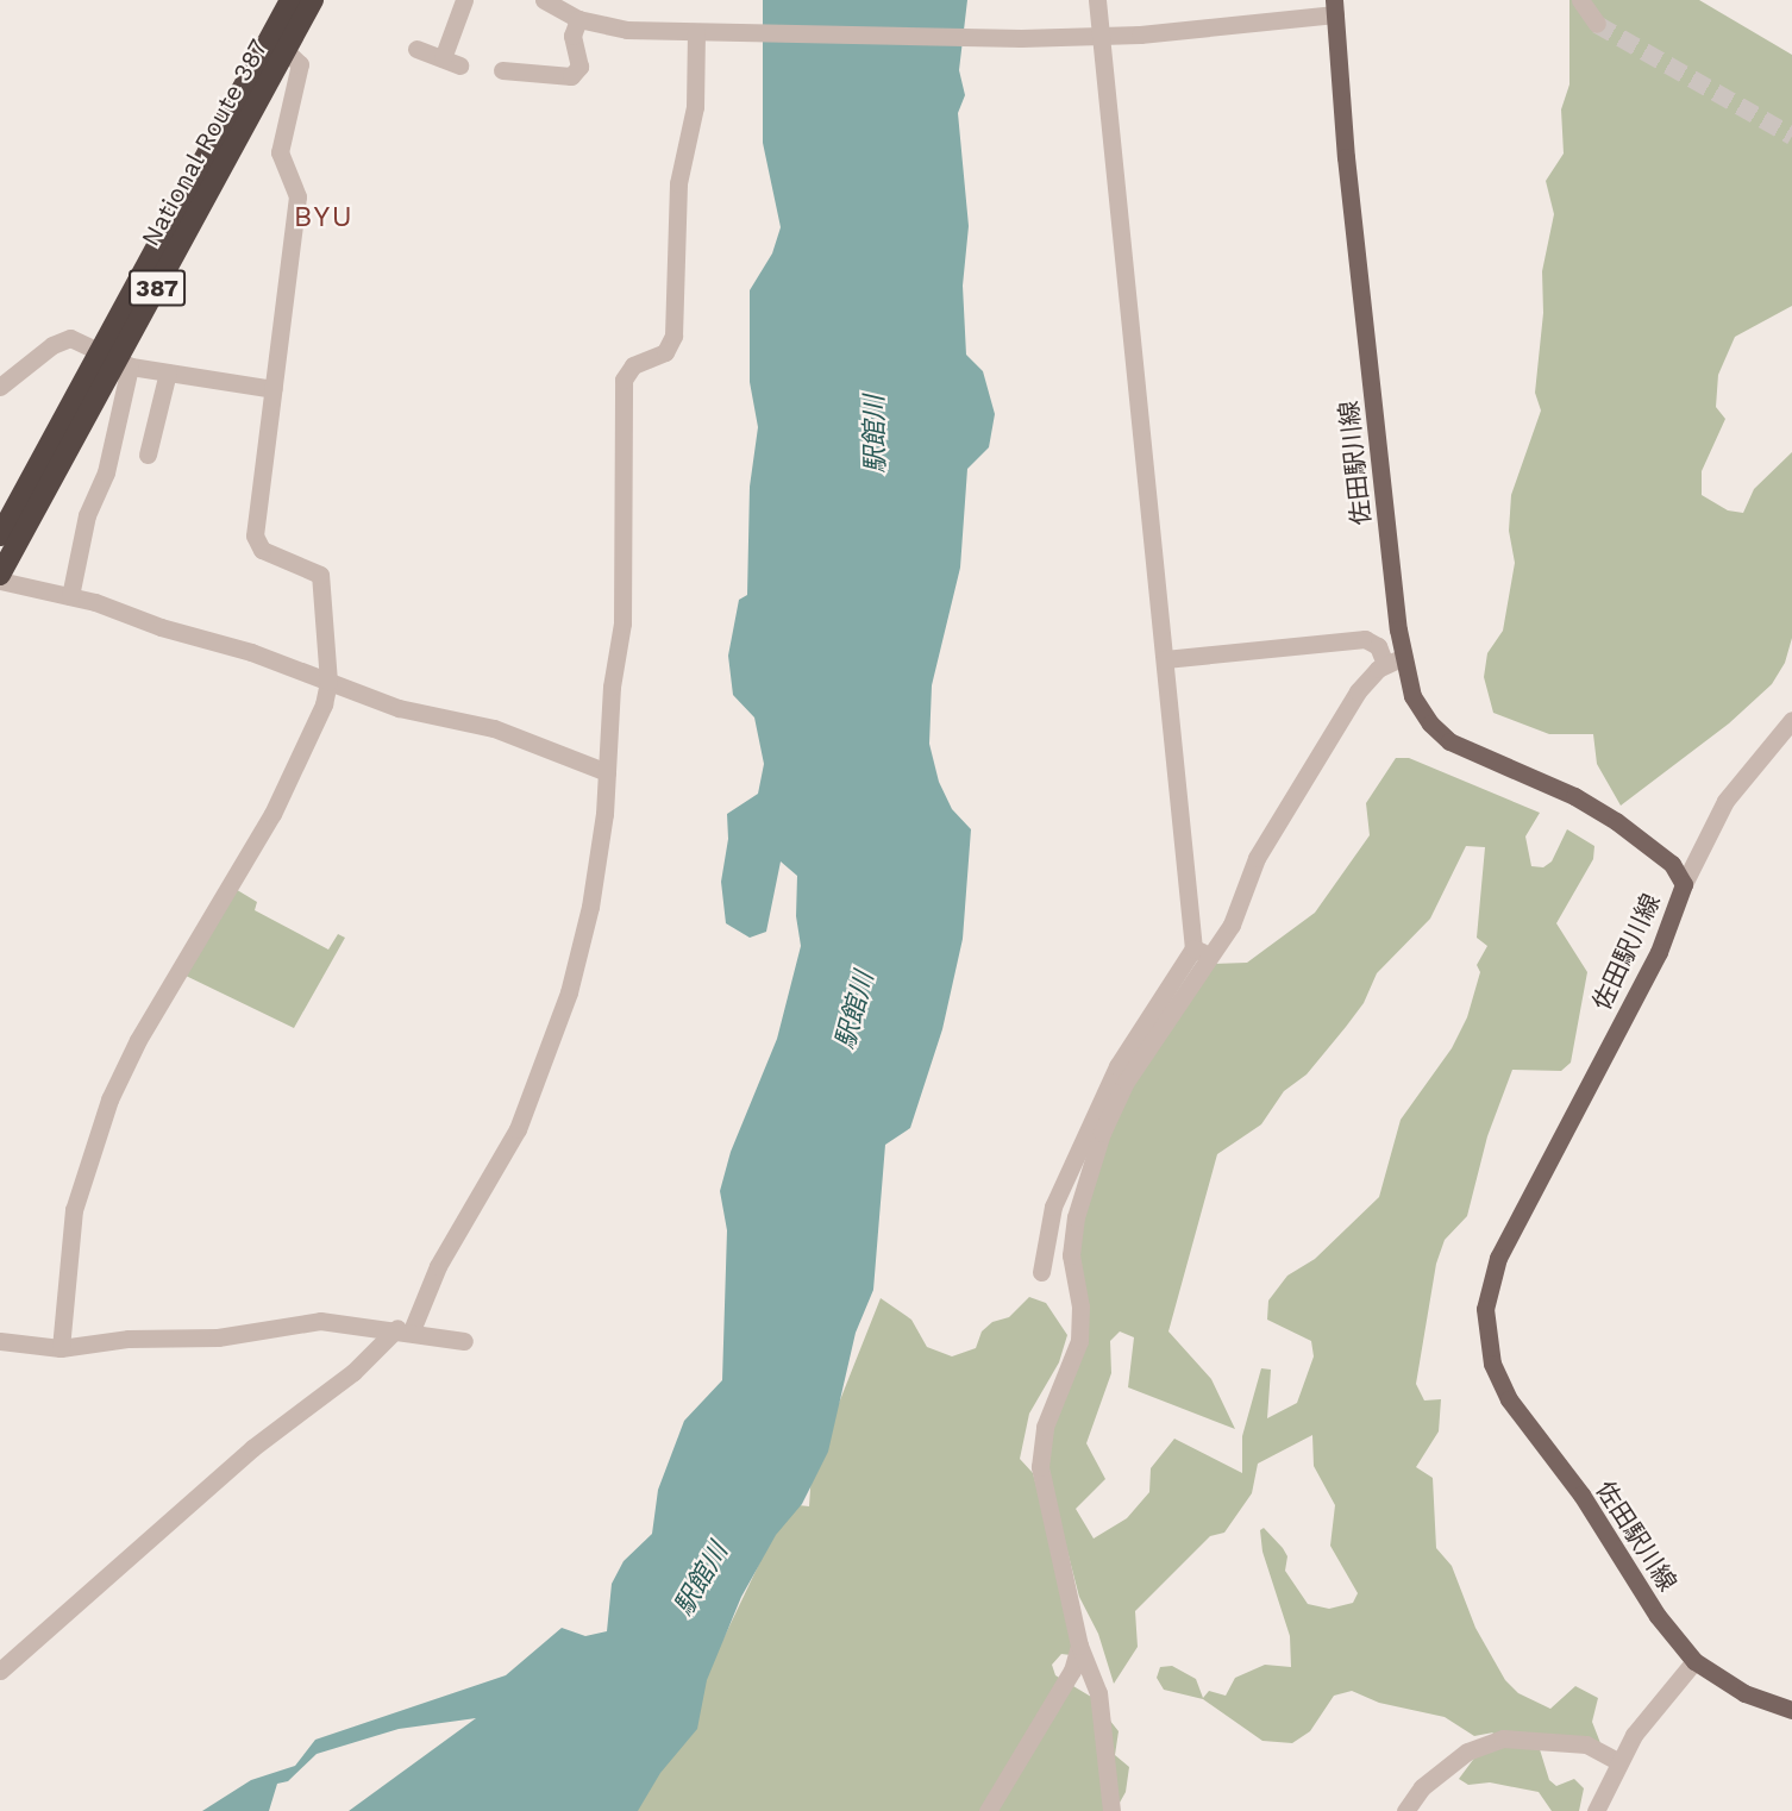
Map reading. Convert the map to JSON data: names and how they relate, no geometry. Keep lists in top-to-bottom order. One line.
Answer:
{"streets":{"highway":["National Route 387","387"],"main road":["佐田駅川線"]},"districts":["BYU"],"water":["駅館川"]}
